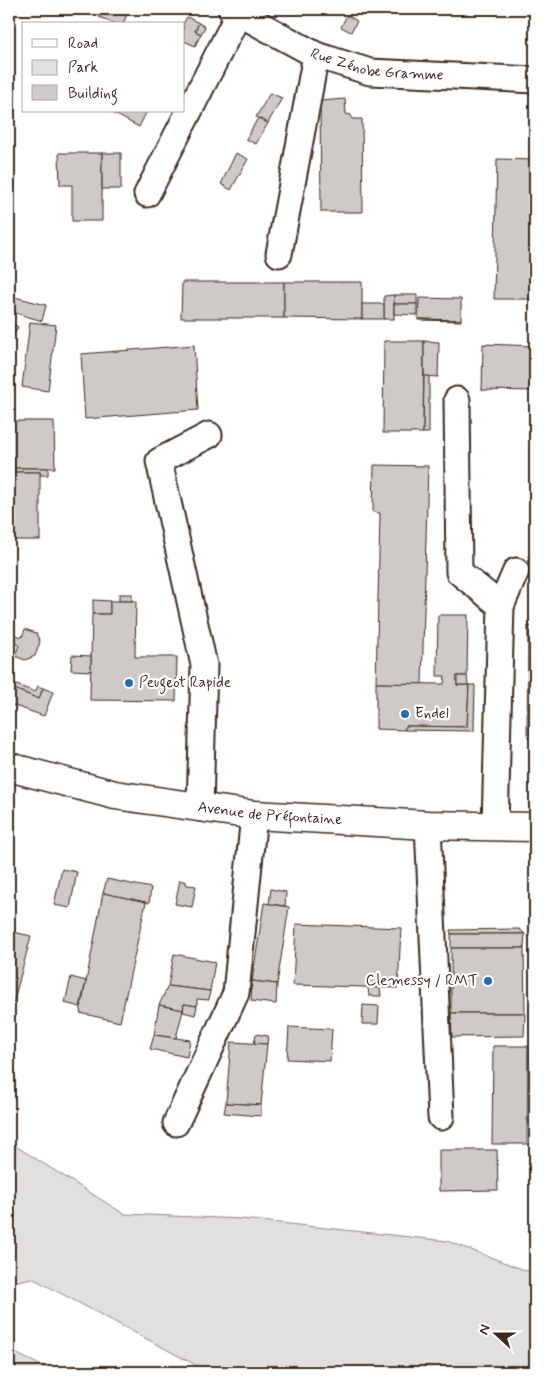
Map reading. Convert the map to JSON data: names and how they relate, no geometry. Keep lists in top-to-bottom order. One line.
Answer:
{"streets":{"main road":["Avenue de Préfontaine"],"street":["Rue Zénobe Gramme"]},"places":["Peugeot Rapide","Endel","Clemessy / RMT"],"legend":["Road","Park","Building"],"north":"left"}
